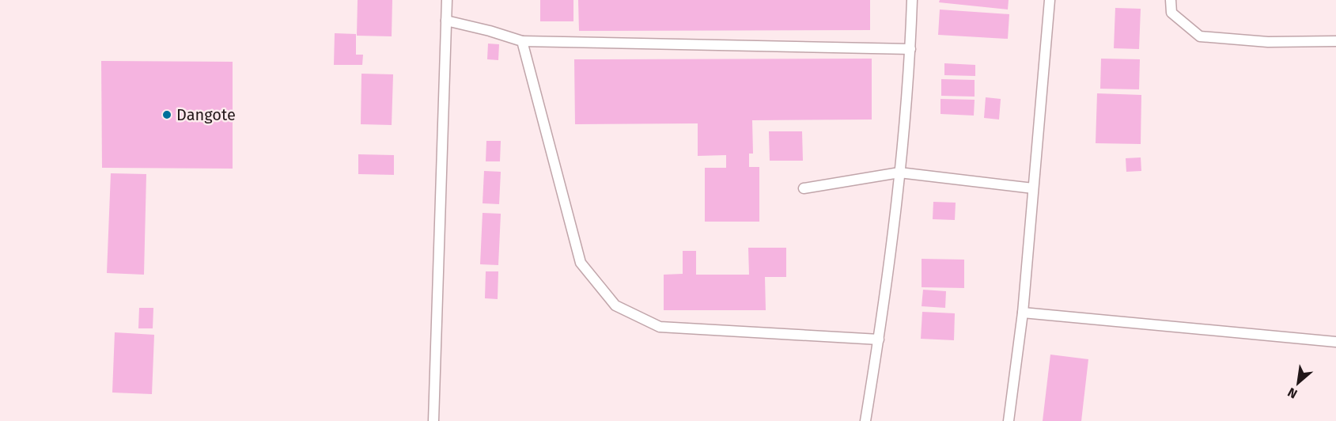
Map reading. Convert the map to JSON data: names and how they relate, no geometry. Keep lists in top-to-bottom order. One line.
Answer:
{"places":["Dangote"],"north":"bottom left"}
